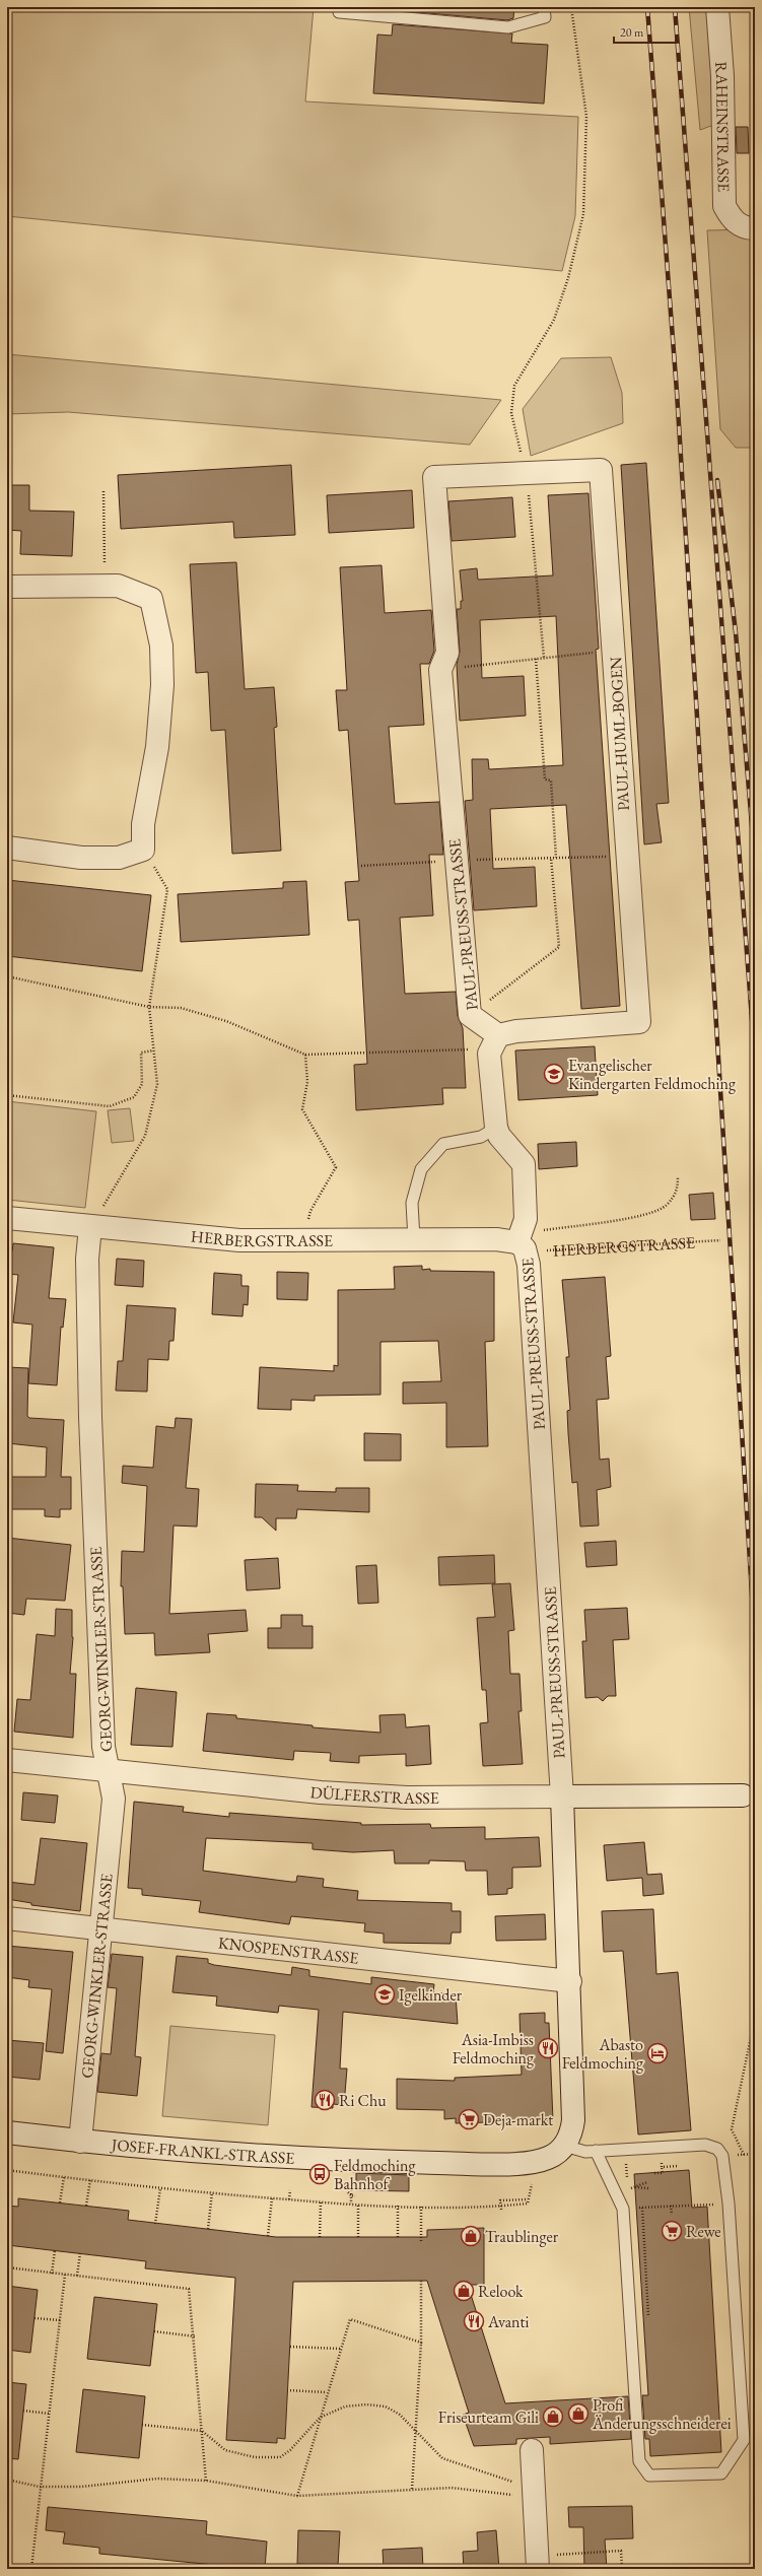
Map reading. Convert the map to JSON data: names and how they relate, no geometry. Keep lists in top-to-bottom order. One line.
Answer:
{"streets":{"street":["RAHEINSTRASSE","PAUL-HUML-BOGEN","PAUL-PREUSS-STRASSE","HERBERGSTRASSE","GEORG-WINKLER-STRASSE","DÜLFERSTRASSE","KNOSPENSTRASSE","JOSEF-FRANKL-STRASSE"]},"crossings":[["PAUL-HUML-BOGEN","PAUL-PREUSS-STRASSE"],["PAUL-PREUSS-STRASSE","HERBERGSTRASSE"],["PAUL-PREUSS-STRASSE","DÜLFERSTRASSE"],["PAUL-PREUSS-STRASSE","KNOSPENSTRASSE"],["PAUL-PREUSS-STRASSE","JOSEF-FRANKL-STRASSE"],["HERBERGSTRASSE","GEORG-WINKLER-STRASSE"],["GEORG-WINKLER-STRASSE","DÜLFERSTRASSE"],["GEORG-WINKLER-STRASSE","KNOSPENSTRASSE"],["GEORG-WINKLER-STRASSE","JOSEF-FRANKL-STRASSE"]],"places":{"school or university":["Evangelischer Kindergarten Feldmoching","Igelkinder"],"restaurant":["Asia-Imbiss Feldmoching","Ri Chu","Avanti"],"hotel":["Abasto Feldmoching"],"supermarket":["Deja-markt","Rewe"],"bus stop":["Feldmoching Bahnhof"],"shop":["Traublinger","Relook","Profi Änderungsschneiderei","Friseurteam Gili"]},"scale_bar":"20 m"}
